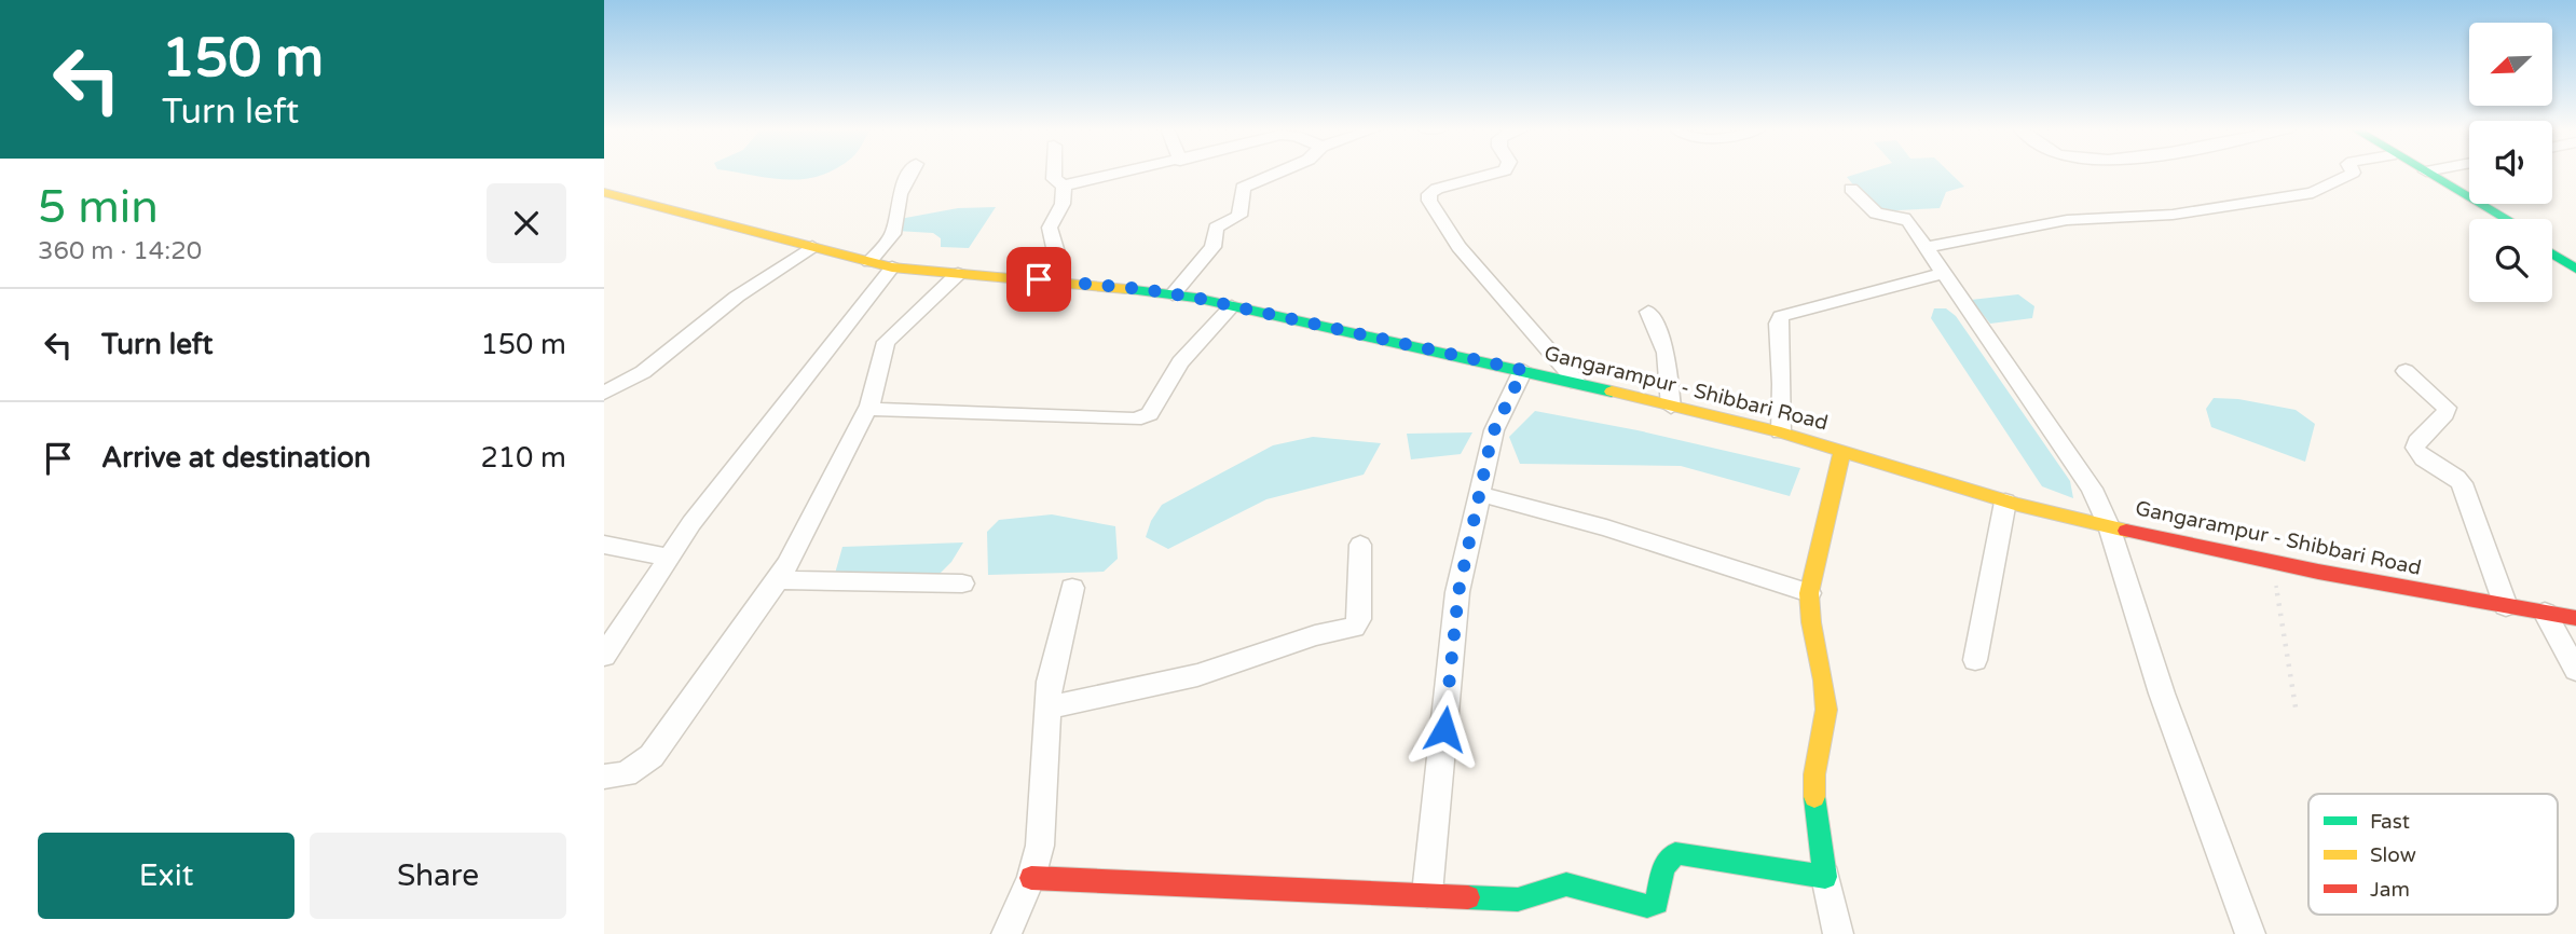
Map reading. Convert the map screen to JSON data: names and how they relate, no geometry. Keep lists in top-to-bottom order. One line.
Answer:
{"streets":{"main road":["Gangarampur - Shibbari Road"]},"legend":["Fast","Slow","Jam"],"north":"bottom left","page":{"turn":["150 m","Turn left"],"heading":["5 min","360 m · 14:20"],"list":[{"name":"Turn left","value":"150 m"},{"name":"Arrive at destination","value":"210 m"}],"buttons":["Exit","Share"]}}
